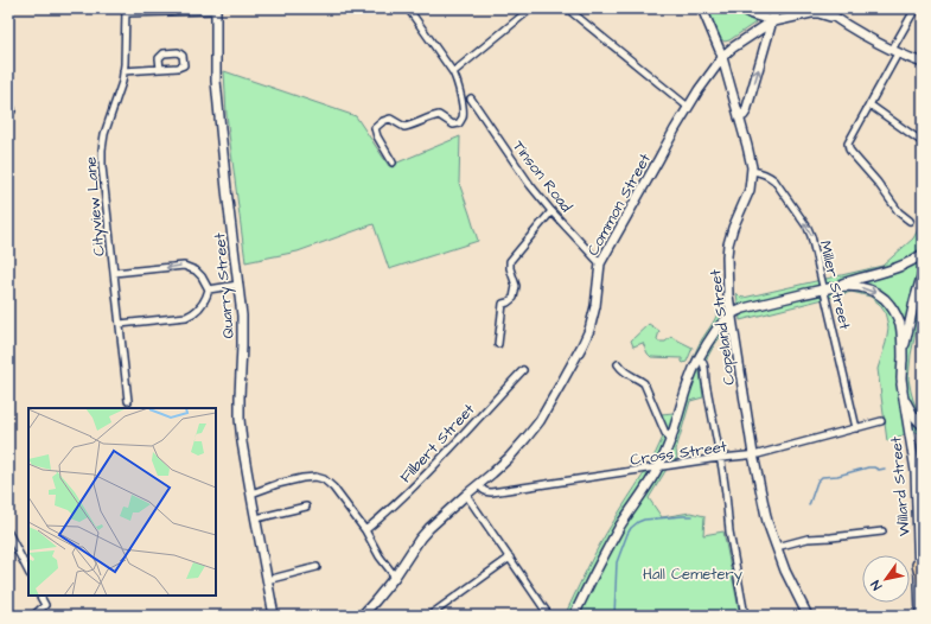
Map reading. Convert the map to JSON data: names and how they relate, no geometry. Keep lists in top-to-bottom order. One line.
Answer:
{"streets":{"main road":["Common Street","Quarry Street","Copeland Street","Willard Street"],"street":["Tinson Road","Cityview Lane","Miller Street","Filbert Street","Cross Street"]},"crossings":[["Tinson Road","Common Street"],["Common Street","Copeland Street"],["Common Street","Cross Street"],["Miller Street","Copeland Street"],["Miller Street","Cross Street"],["Copeland Street","Cross Street"]],"one_way":["Miller Street"],"parks":["Hall Cemetery"],"north":"bottom left"}
